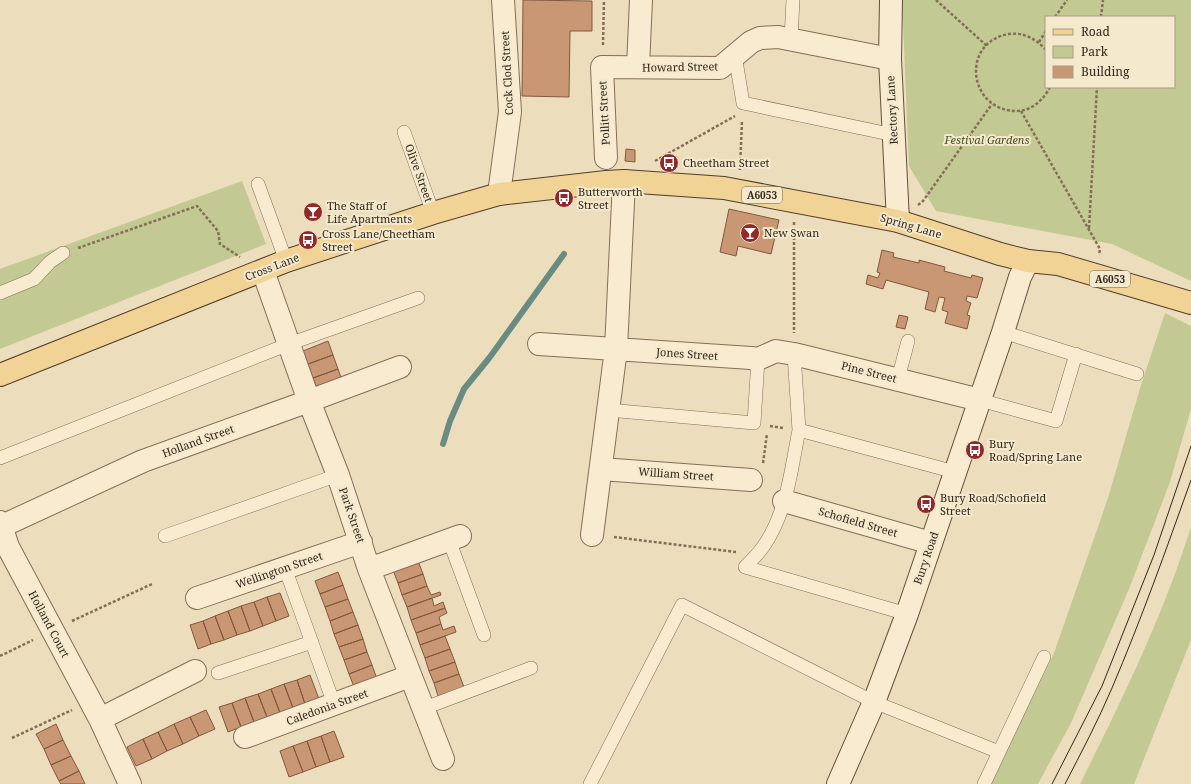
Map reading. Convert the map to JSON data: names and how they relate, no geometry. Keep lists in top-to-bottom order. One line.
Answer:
{"streets":{"main road":["A6053","Spring Lane","Cross Lane"],"street":["Howard Street","Cock Clod Street","Rectory Lane","Pollitt Street","Jones Street","Pine Street","Holland Street","William Street","Park Street","Schofield Street","Bury Road","Wellington Street","Holland Court","Caledonia Street"],"lane":["Olive Street"]},"crossings":[["Howard Street","Rectory Lane"],["Howard Street","Pollitt Street"],["Cock Clod Street","Cross Lane"],["Rectory Lane","Spring Lane"],["Olive Street","Cross Lane"],["Spring Lane","Cross Lane"],["Spring Lane","Bury Road"],["Cross Lane","Park Street"],["Jones Street","Pine Street"],["Pine Street","Bury Road"],["Holland Street","Park Street"],["Holland Street","Holland Court"],["Park Street","Wellington Street"],["Park Street","Caledonia Street"],["Schofield Street","Bury Road"]],"parks":["Festival Gardens"],"places":{"bus stop":["Cheetham Street","Butterworth Street","Cross Lane/Cheetham Street","Bury Road/Spring Lane","Bury Road/Schofield Street"],"bar":["The Staff of Life Apartments","New Swan"]},"legend":["Road","Park","Building"]}
